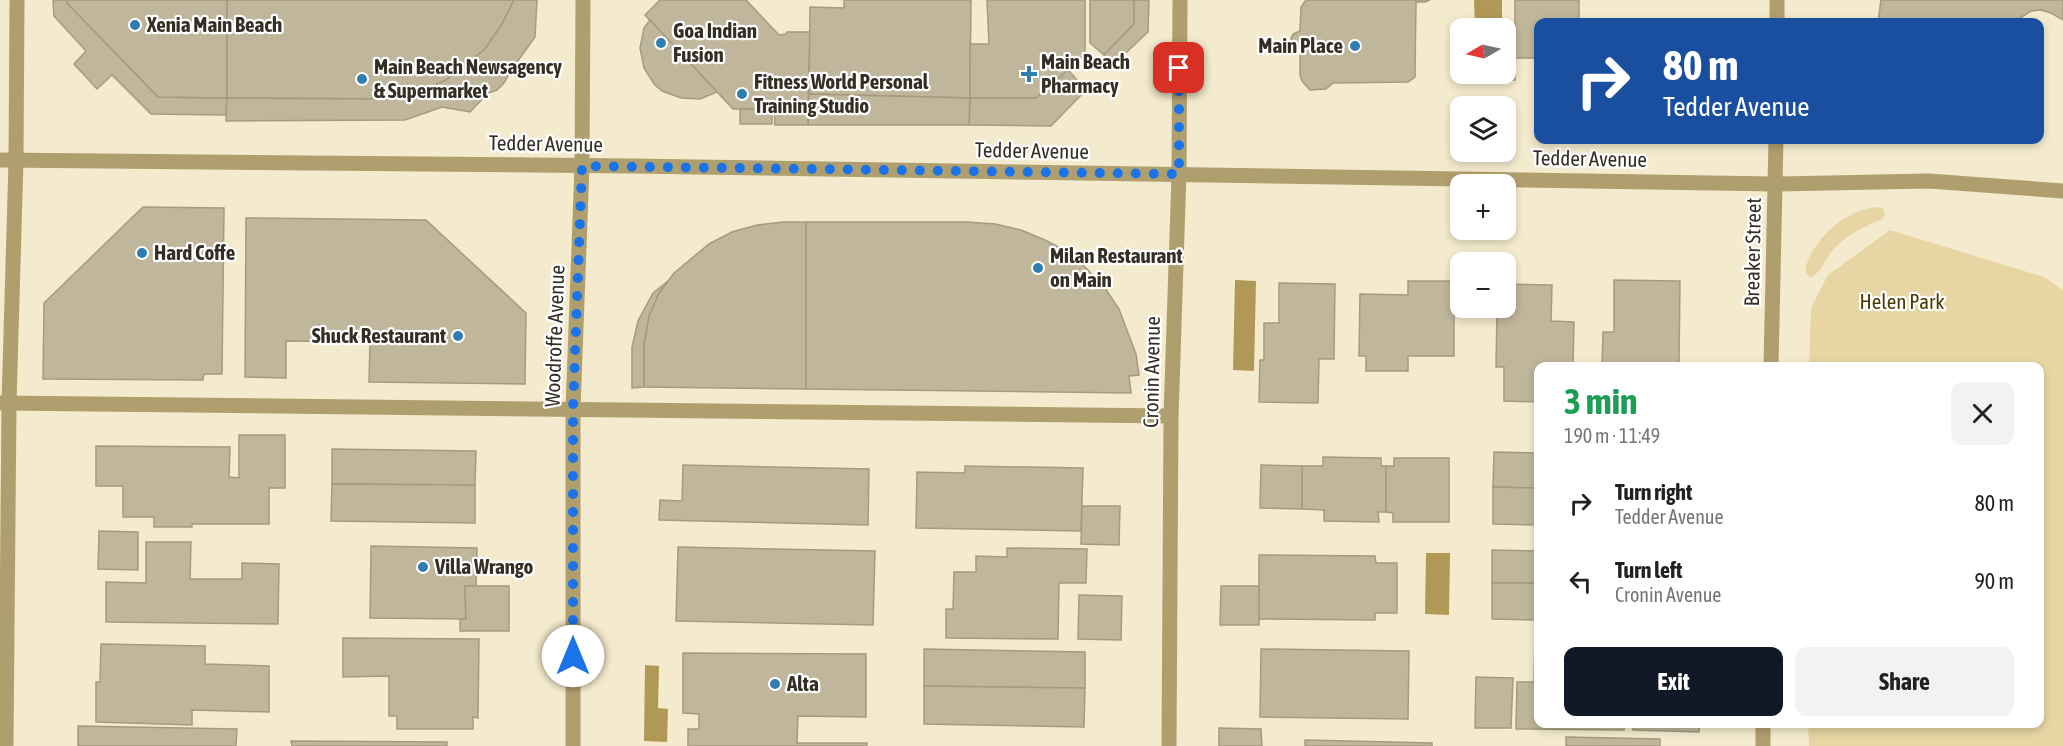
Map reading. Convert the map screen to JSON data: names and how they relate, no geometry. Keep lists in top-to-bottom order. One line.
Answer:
{"streets":{"street":["Tedder Avenue","Breaker Street","Woodroffe Avenue","Cronin Avenue"]},"crossings":[["Tedder Avenue","Breaker Street"],["Tedder Avenue","Woodroffe Avenue"],["Tedder Avenue","Cronin Avenue"]],"parks":["Helen Park"],"places":{"other":["Xenia Main Beach","Goa Indian Fusion","Main Place","Main Beach Newsagency & Supermarket","Fitness World Personal Training Studio","Hard Coffe","Milan Restaurant on Main","Shuck Restaurant","Villa Wrango","Alta"],"health":["Main Beach Pharmacy"]},"north":"left","page":{"map_buttons":["+","−"],"turn":["80 m","Tedder Avenue"],"heading":["3 min","190 m · 11:49"],"list":[{"name":"Turn right","note":"Tedder Avenue","value":"80 m"},{"name":"Turn left","note":"Cronin Avenue","value":"90 m"}],"buttons":["Exit","Share"]}}
